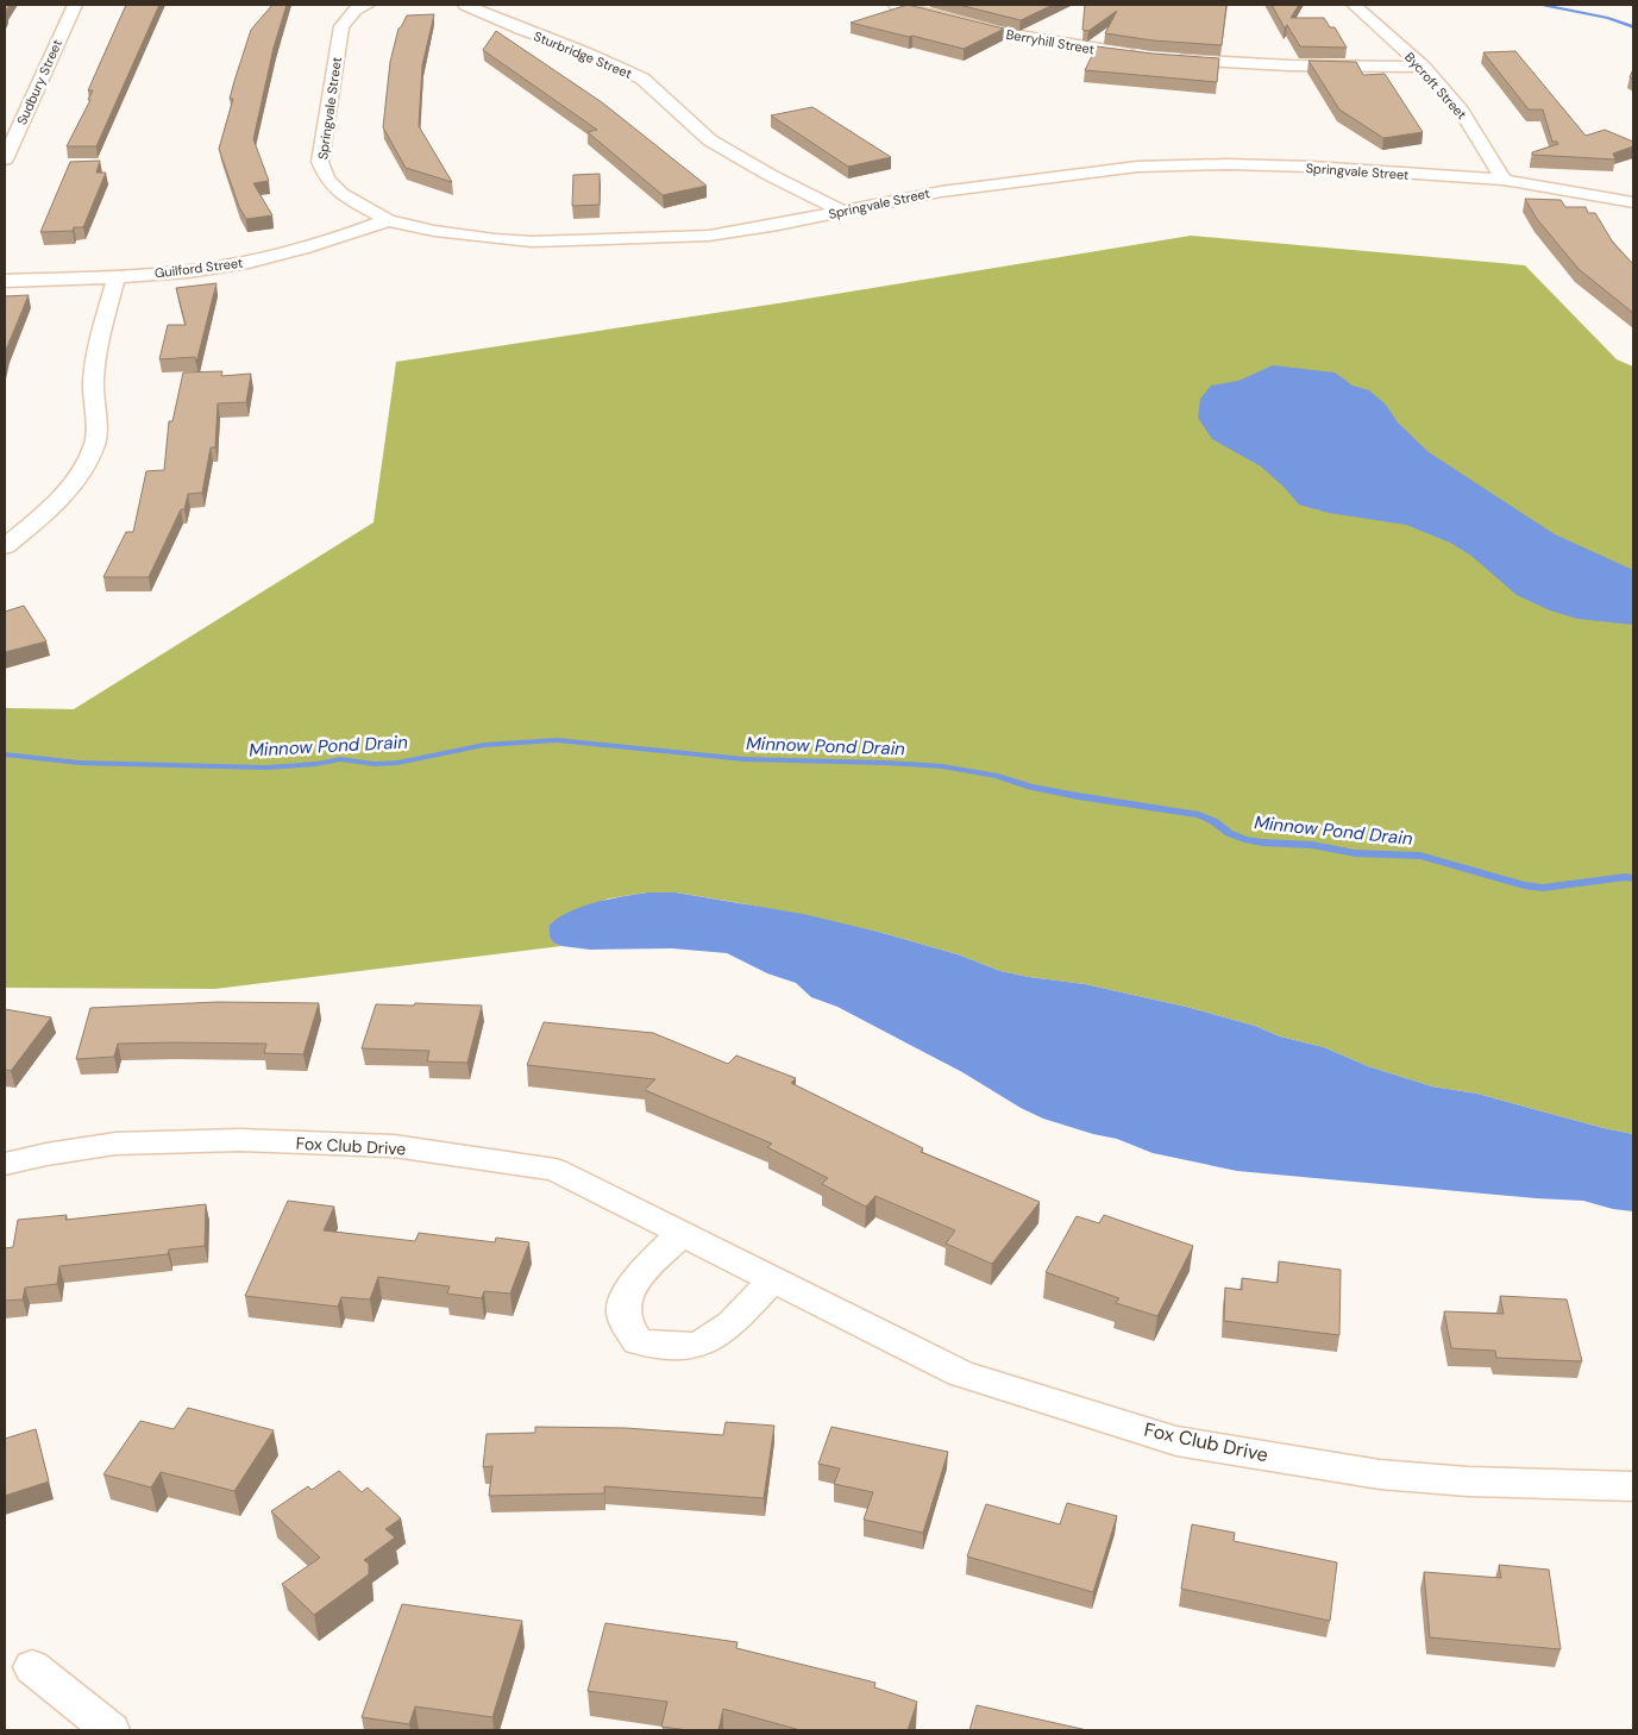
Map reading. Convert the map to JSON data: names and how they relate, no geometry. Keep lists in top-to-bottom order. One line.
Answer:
{"streets":{"street":["Berryhill Street","Sturbridge Street","Sudbury Street","Bycroft Street","Springvale Street","Guilford Street","Fox Club Drive"]},"crossings":[["Sturbridge Street","Springvale Street"],["Bycroft Street","Springvale Street"],["Springvale Street","Guilford Street"]],"water":["Minnow Pond Drain"]}
